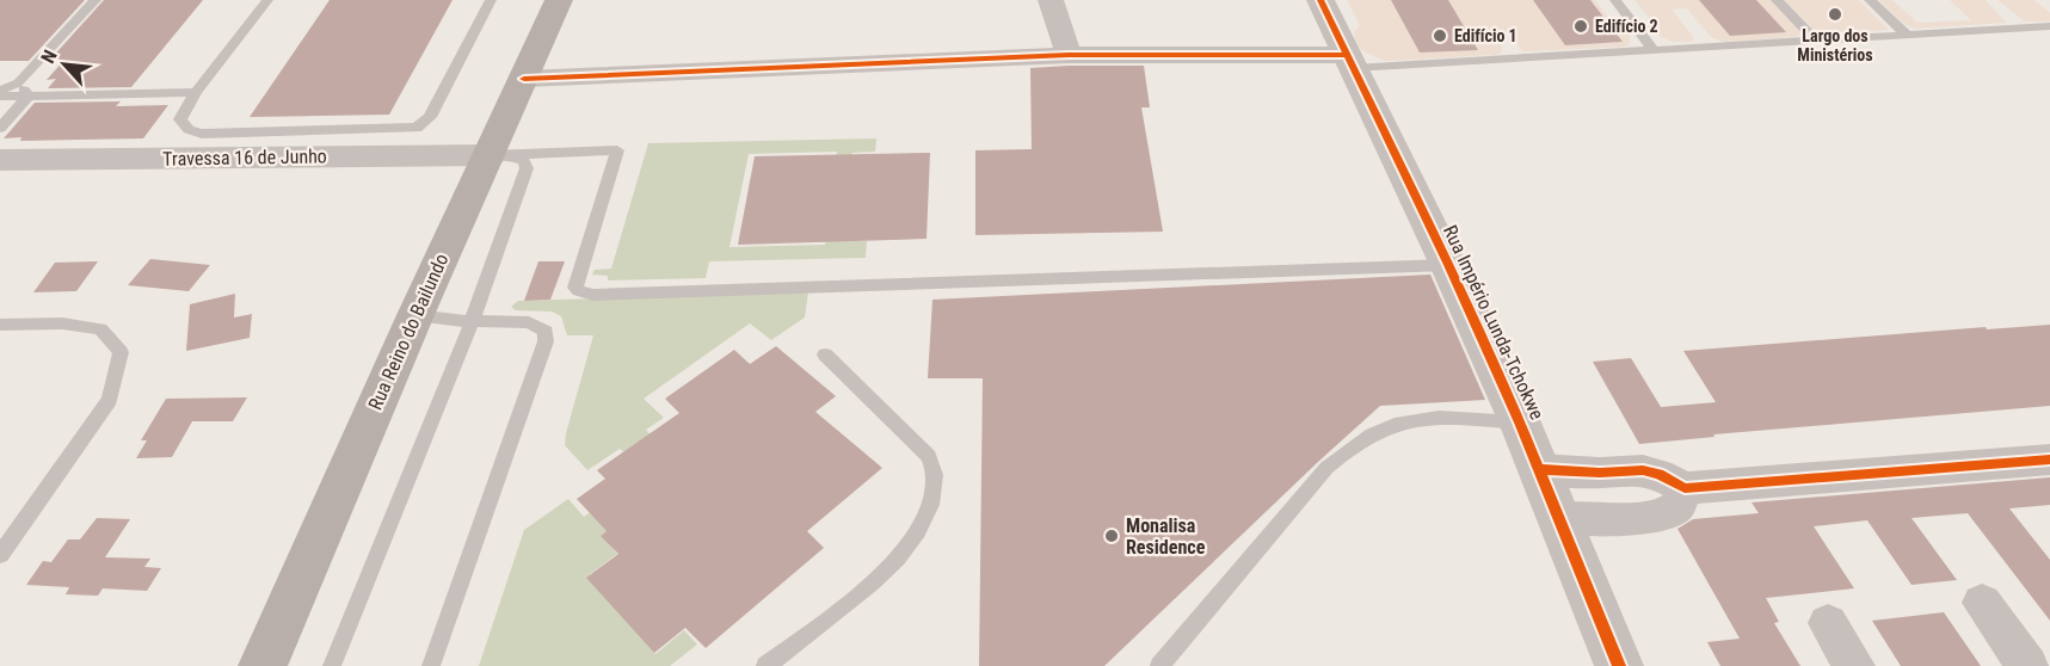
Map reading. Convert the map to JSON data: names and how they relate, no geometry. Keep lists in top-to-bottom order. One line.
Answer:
{"streets":{"main road":["Rua Reino do Bailundo"],"street":["Travessa 16 de Junho","Rua Império Lunda-Tchokwe"]},"crossings":[["Travessa 16 de Junho","Rua Reino do Bailundo"]],"places":["Largo dos Ministérios","Edifício 2","Edifício 1","Monalisa Residence"],"north":"top left"}
